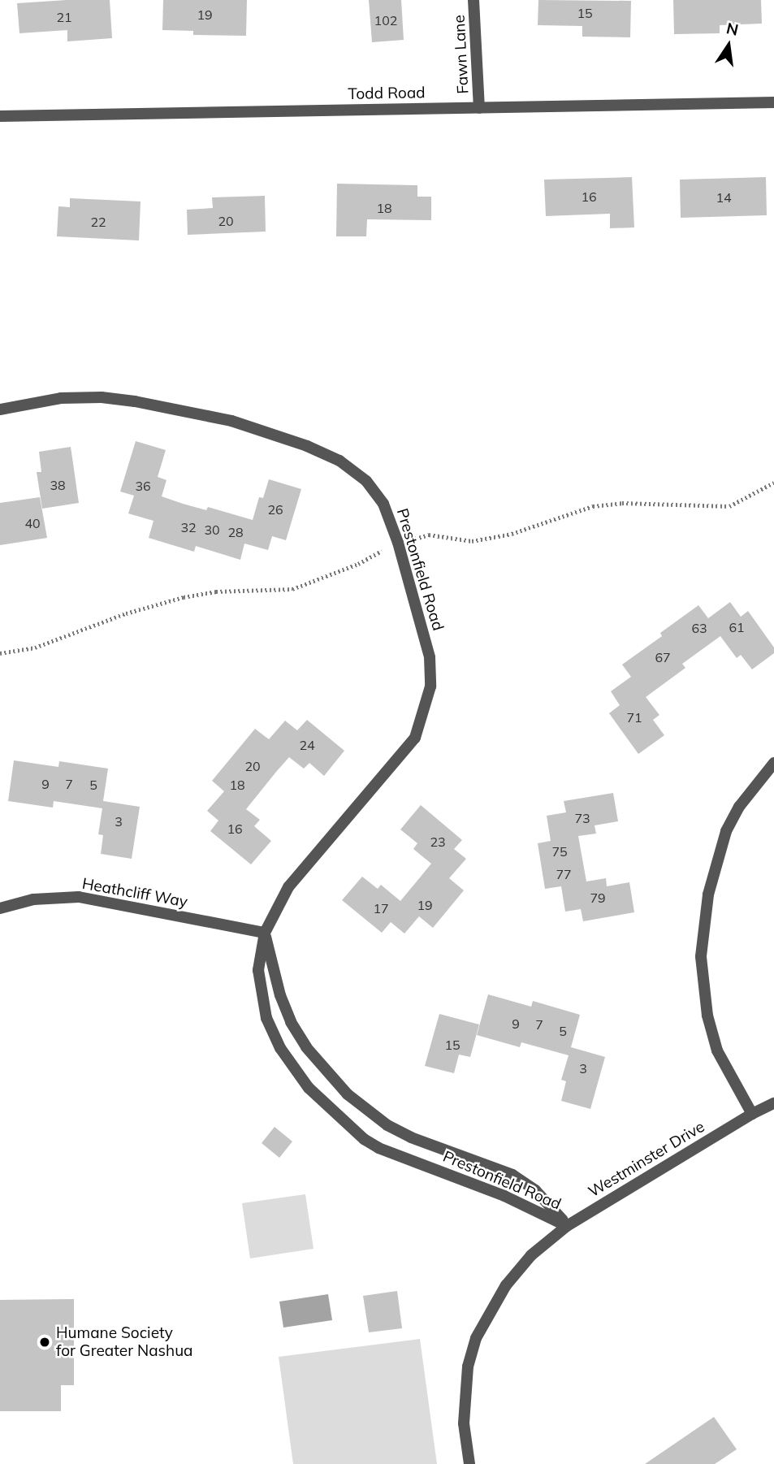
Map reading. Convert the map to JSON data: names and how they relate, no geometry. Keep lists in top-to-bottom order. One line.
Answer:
{"streets":{"street":["Fawn Lane","Todd Road","Prestonfield Road","Heathcliff Way","Westminster Drive"]},"crossings":[["Fawn Lane","Todd Road"],["Prestonfield Road","Heathcliff Way"],["Prestonfield Road","Westminster Drive"]],"places":["Humane Society for Greater Nashua"],"house_numbers":["15","19","21","102","16","14","18","20","22","38","36","26","40","32","30","28","61","63","67","71","24","20","9","7","5","18","73","3","16","23","75","77","79","19","17","9","7","5","15","3"],"north":"top"}
